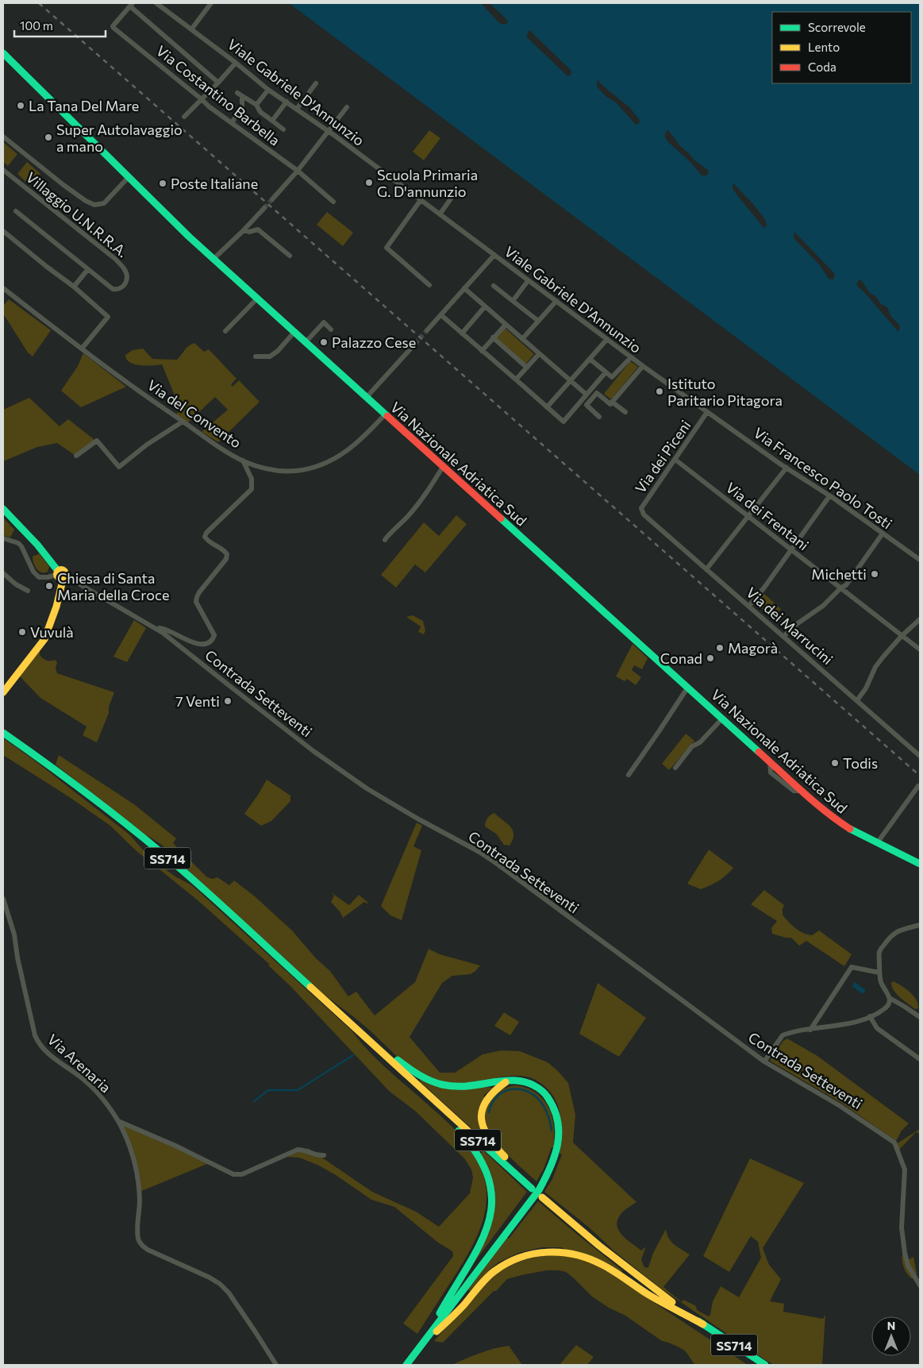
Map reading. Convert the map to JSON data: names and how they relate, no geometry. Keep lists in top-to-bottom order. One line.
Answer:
{"streets":{"main road":["Via Nazionale Adriatica Sud","SS714"],"street":["Viale Gabriele D'Annunzio","Via Costantino Barbella","Villaggio U.N.R.R.A.","Via del Convento","Via dei Piceni","Via Francesco Paolo Tosti","Via dei Frentani","Via dei Marrucini","Contrada Setteventi","Via Arenaria"]},"crossings":[["Viale Gabriele D'Annunzio","Via dei Piceni"],["Viale Gabriele D'Annunzio","Via Francesco Paolo Tosti"],["Via del Convento","Via Nazionale Adriatica Sud"],["Via dei Piceni","Via dei Frentani"],["Via dei Piceni","Via dei Marrucini"]],"places":["La Tana Del Mare","Super Autolavaggio a mano","Scuola Primaria G. D'annunzio","Poste Italiane","Palazzo Cese","Istituto Paritario Pitagora","Michetti","Chiesa di Santa Maria della Croce","Vuvulà","Magorà","Conad","7 Venti","Todis"],"legend":["Scorrevole","Lento","Coda"],"scale_bar":"100 m","north":"top"}
